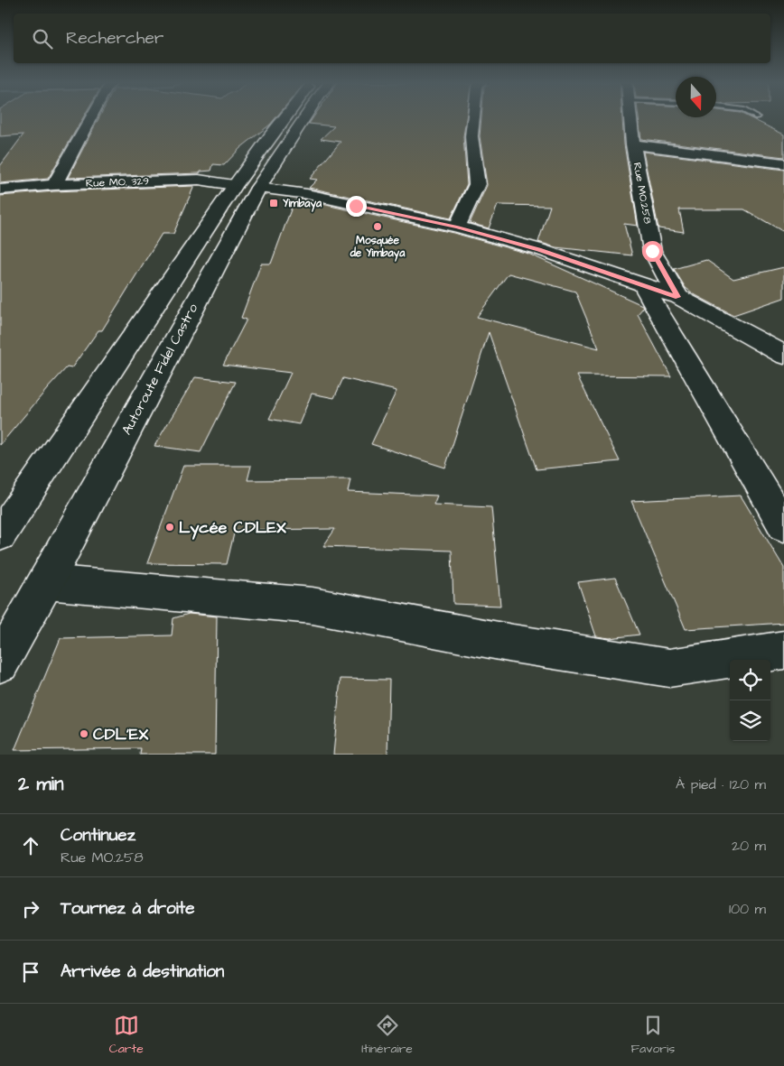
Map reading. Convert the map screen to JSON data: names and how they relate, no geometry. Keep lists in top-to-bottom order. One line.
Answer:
{"streets":{"main road":["Rue MO. 329","Rue MO.258","Autoroute Fidel Castro"]},"places":{"transit":["Yimbaya"],"other":["Mosquée de Yimbaya","Lycée CDLEX","CDL'EX"]},"north":"bottom","page":{"search":"Rechercher","heading":["2 min","À pied · 120 m"],"list":[["Continuez","Rue MO.258","20 m"],["Tournez à droite","100 m"],"Arrivée à destination"],"nav":["Carte","Itinéraire","Favoris"]}}
